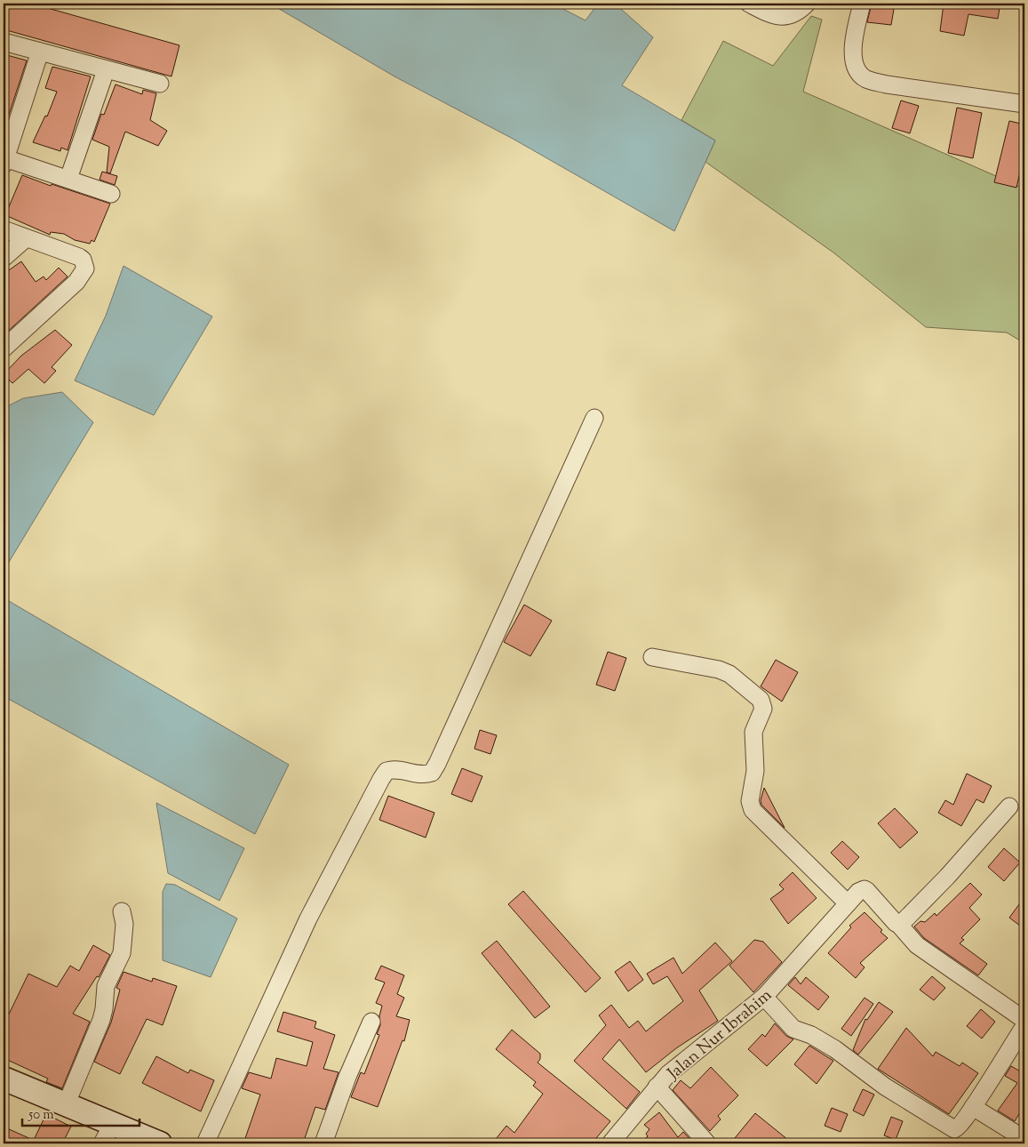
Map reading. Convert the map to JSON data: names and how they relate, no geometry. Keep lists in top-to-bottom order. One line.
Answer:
{"streets":{"street":["Jalan Nur Ibrahim"]},"scale_bar":"50 m"}
